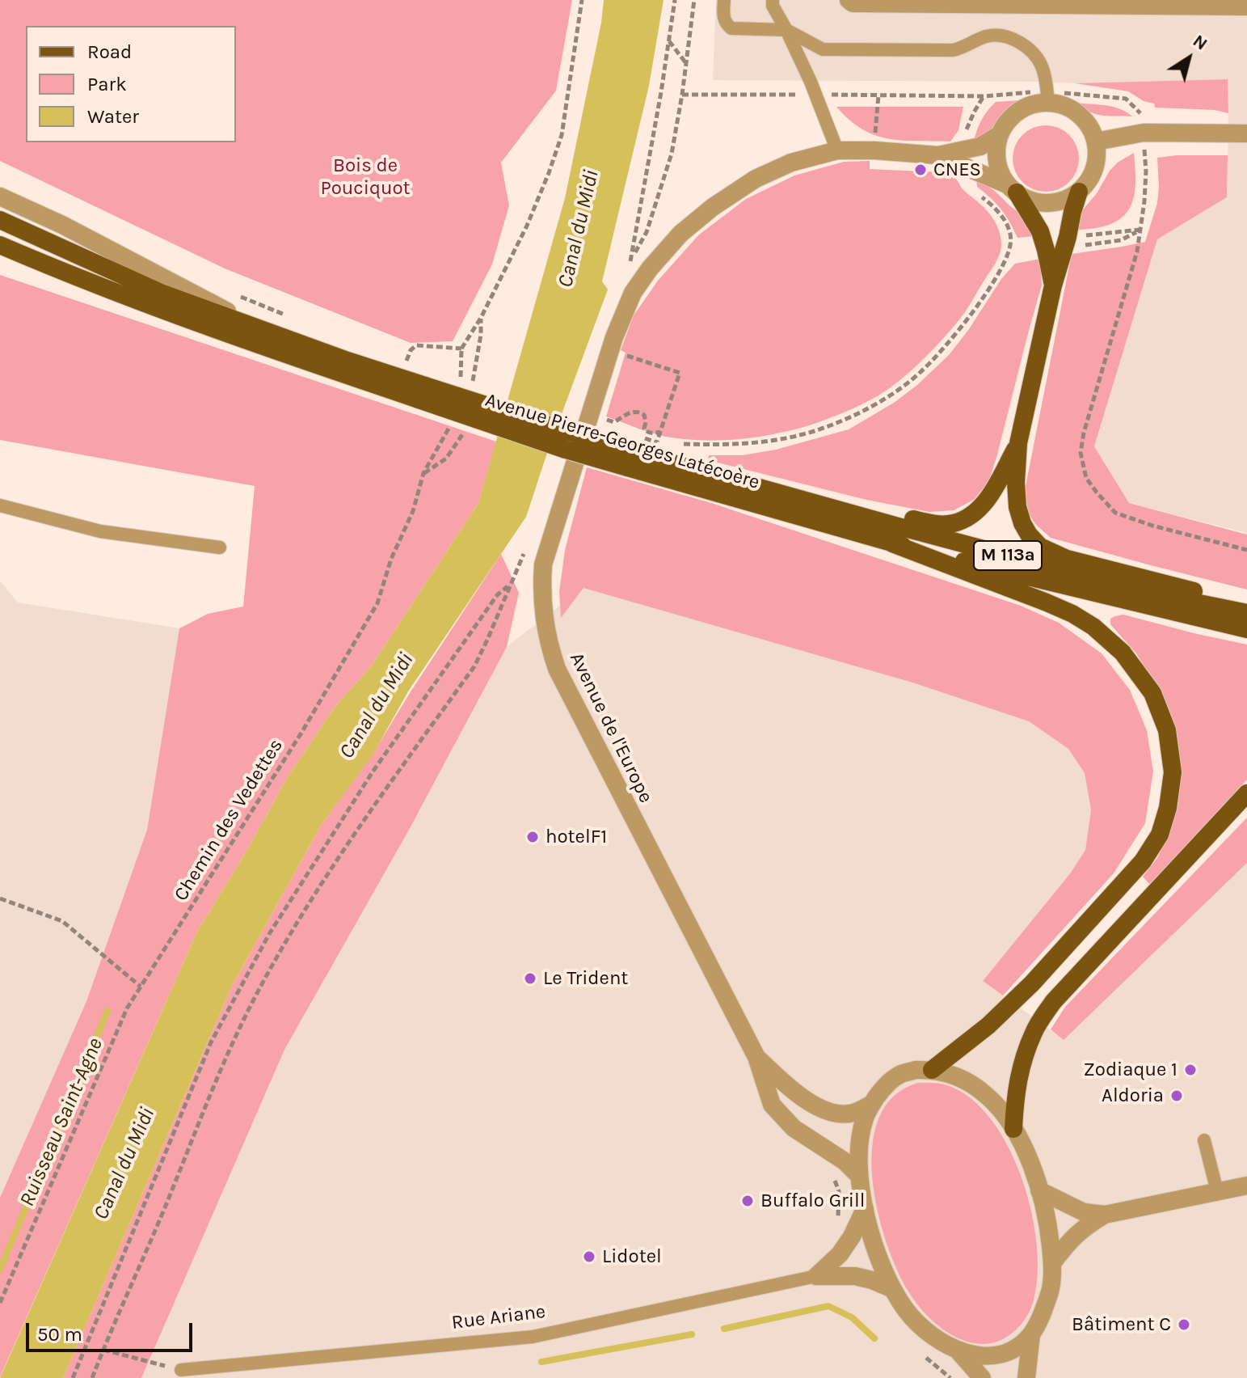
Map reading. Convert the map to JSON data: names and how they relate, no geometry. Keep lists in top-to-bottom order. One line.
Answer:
{"streets":{"main road":["Avenue Pierre-Georges Latécoère","M 113a"],"street":["Avenue de l'Europe","Rue Ariane"],"path":["Chemin des Vedettes"]},"water":["Canal du Midi","Ruisseau Saint-Agne"],"parks":["Bois de Pouciquot"],"places":["CNES","hotelF1","Le Trident","Zodiaque 1","Aldoria","Buffalo Grill","Lidotel","Bâtiment C"],"legend":["Road","Park","Water"],"scale_bar":"50 m","north":"top right"}
